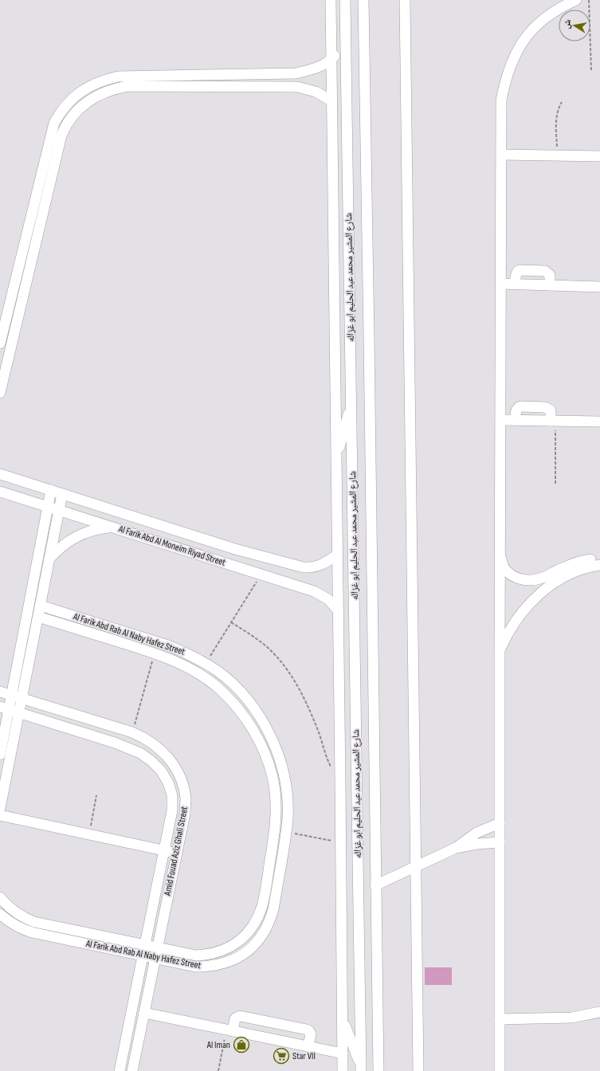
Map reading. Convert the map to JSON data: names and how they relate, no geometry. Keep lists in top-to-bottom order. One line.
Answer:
{"streets":{"street":["شارع المشير محمد عبد الحليم ابو غزاله","Al Farik Abd Al Moneim Riyad Street","Al Farik Abd Rab Al Naby Hafez Street","Amid Fouad Aziz Ghali Street"]},"crossings":[["Al Farik Abd Rab Al Naby Hafez Street","Amid Fouad Aziz Ghali Street"]],"places":{"shop":["Al Iman"],"supermarket":["Star VII"]},"north":"left"}
